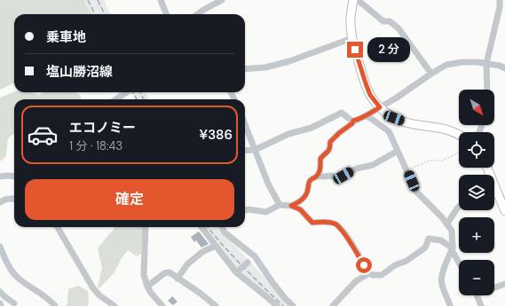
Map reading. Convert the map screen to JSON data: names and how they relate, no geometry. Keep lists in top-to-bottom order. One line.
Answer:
{"north":"bottom right","page":{"banner":["乗車地","塩山勝沼線"],"bubble":"2 分","map_buttons":["+","−"],"list":[{"name":"エコノミー","note":"1 分 · 18:43","value":"¥386"}],"buttons":"確定"}}
